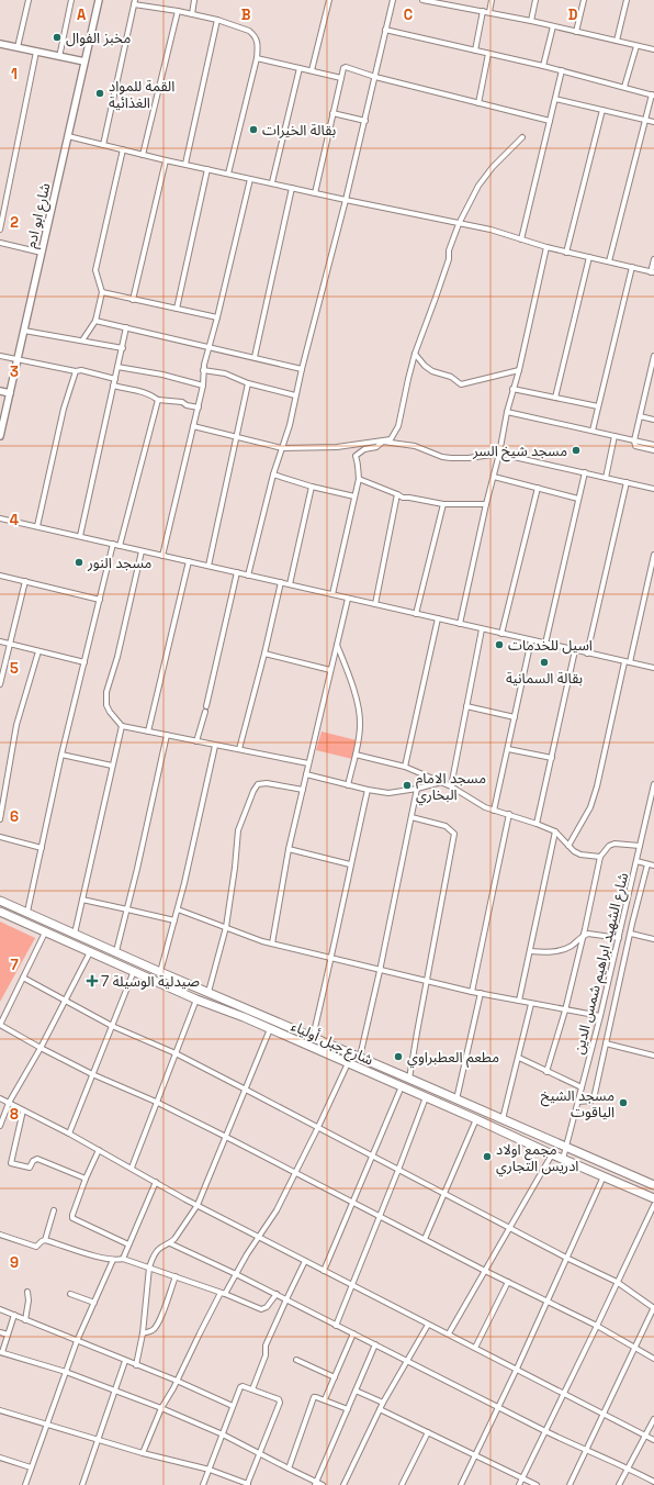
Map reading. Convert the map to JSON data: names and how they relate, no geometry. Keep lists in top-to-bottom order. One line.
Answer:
{"streets":{"main road":["شارع جبل أولياء"],"street":["شارع ابو ادم","شارع الشهيد ابراهيم شمس الدين"]},"crossings":[["شارع الشهيد ابراهيم شمس الدين","شارع جبل أولياء"]],"places":{"other":["مخبز الفوال","القمة للمواد الغذائية","بقالة الخيرات","مسجد شيخ السر","مسجد النور","اسيل للخدمات","بقالة السمانية","مسجد الامام البخاري","مطعم العطبراوي","مسجد الشيخ الياقوت","مجمع اولاد ادريس التجاري"],"health":["صيدلية الوسيلة 7"]},"grid":{"columns":["A","B","C","D"],"rows":["1","2","3","4","5","6","7","8","9"]}}
